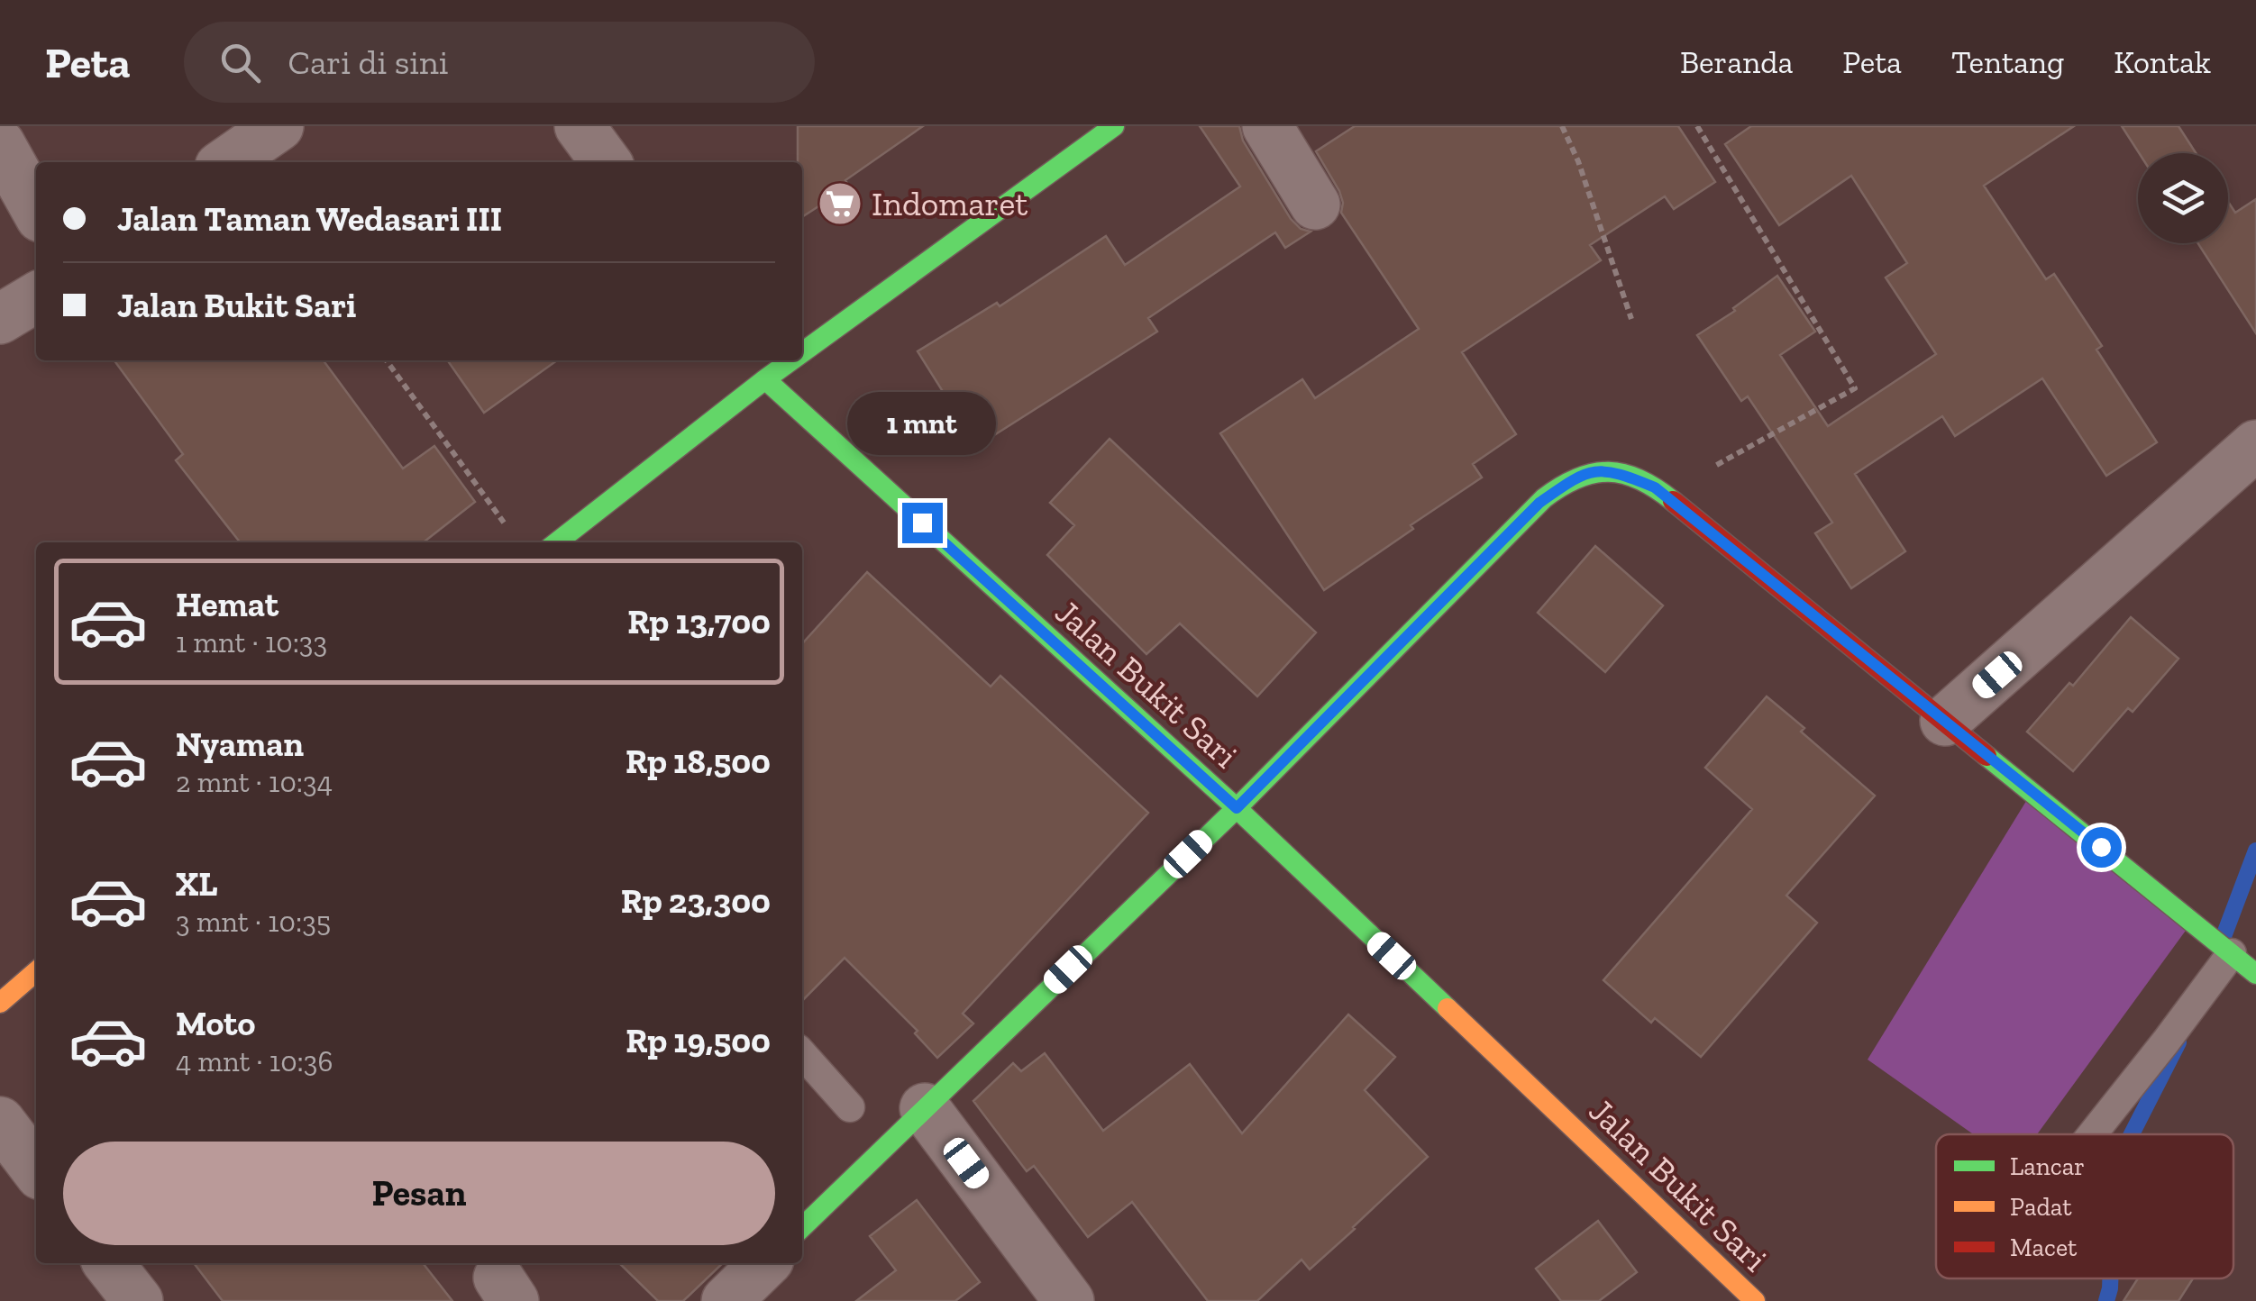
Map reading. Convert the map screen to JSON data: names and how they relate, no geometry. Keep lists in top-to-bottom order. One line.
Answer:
{"streets":{"street":["Jalan Bukit Sari"]},"places":{"supermarket":["Indomaret"]},"legend":["Lancar","Padat","Macet"],"page":{"header":"Peta","search":"Cari di sini","nav":["Beranda","Peta","Tentang","Kontak"],"banner":["Jalan Taman Wedasari III","Jalan Bukit Sari"],"bubble":"1 mnt","list":[{"name":"Hemat","note":"1 mnt · 10:33","value":"Rp 13,700"},{"name":"Nyaman","note":"2 mnt · 10:34","value":"Rp 18,500"},{"name":"XL","note":"3 mnt · 10:35","value":"Rp 23,300"},{"name":"Moto","note":"4 mnt · 10:36","value":"Rp 19,500"}],"buttons":"Pesan"}}
